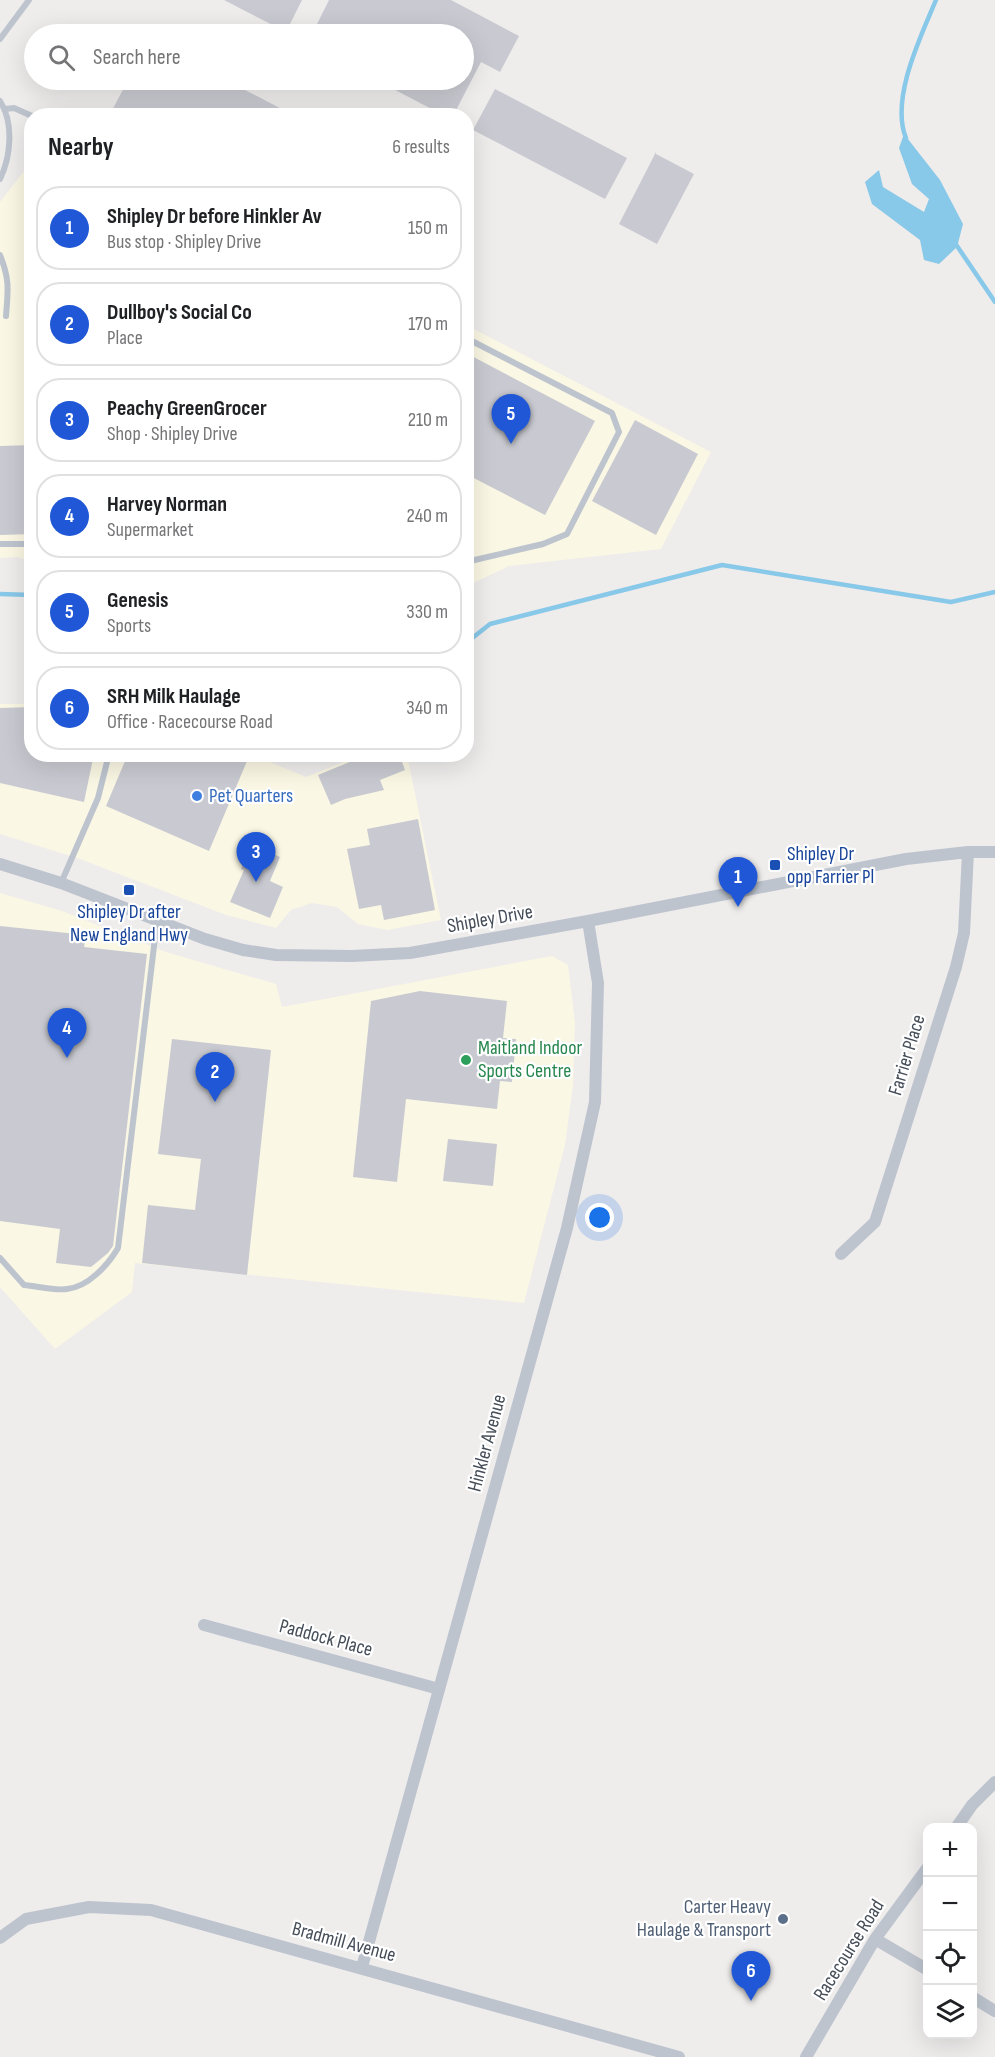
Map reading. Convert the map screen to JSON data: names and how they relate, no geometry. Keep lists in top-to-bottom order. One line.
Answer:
{"streets":{"street":["Shipley Drive","Farrier Place","Hinkler Avenue","Paddock Place","Bradmill Avenue","Racecourse Road"]},"crossings":[["Shipley Drive","Farrier Place"],["Shipley Drive","Hinkler Avenue"],["Hinkler Avenue","Paddock Place"],["Hinkler Avenue","Bradmill Avenue"]],"places":{"other":["Pet Quarters","Maitland Indoor Sports Centre","Carter Heavy Haulage & Transport"],"transit":["Shipley Dr opp Farrier Pl","Shipley Dr after New England Hwy"]},"page":{"search":"Search here","heading":["Nearby","6 results"],"list":[{"mark":"1","name":"Shipley Dr before Hinkler Av","note":"Bus stop · Shipley Drive","value":"150 m"},{"mark":"2","name":"Dullboy's Social Co","note":"Place","value":"170 m"},{"mark":"3","name":"Peachy GreenGrocer","note":"Shop · Shipley Drive","value":"210 m"},{"mark":"4","name":"Harvey Norman","note":"Supermarket","value":"240 m"},{"mark":"5","name":"Genesis","note":"Sports","value":"330 m"},{"mark":"6","name":"SRH Milk Haulage","note":"Office · Racecourse Road","value":"340 m"}],"pins":["5","3","1","4","2","6"],"map_buttons":["+","−"]}}
